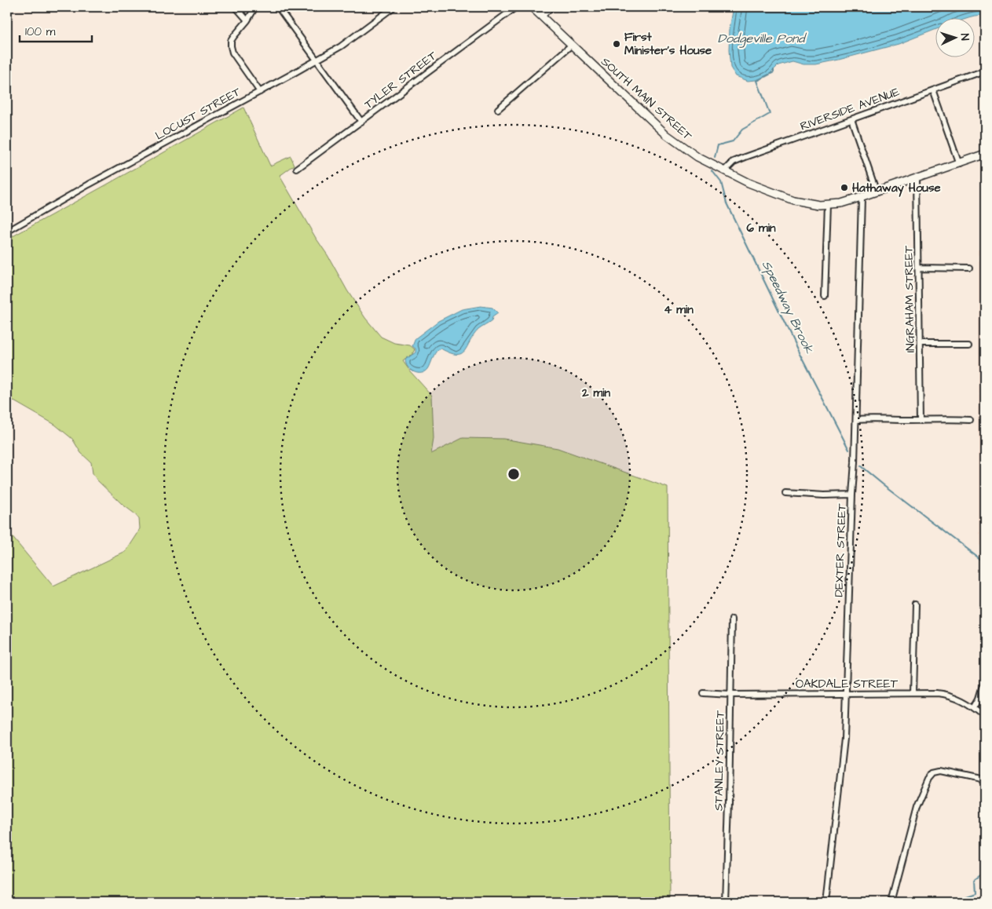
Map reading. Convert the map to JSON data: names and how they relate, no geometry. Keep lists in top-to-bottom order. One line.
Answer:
{"streets":{"main road":["SOUTH MAIN STREET"],"street":["TYLER STREET","RIVERSIDE AVENUE","LOCUST STREET","INGRAHAM STREET","DEXTER STREET","OAKDALE STREET","STANLEY STREET"]},"crossings":[["SOUTH MAIN STREET","RIVERSIDE AVENUE"],["SOUTH MAIN STREET","INGRAHAM STREET"],["SOUTH MAIN STREET","DEXTER STREET"],["DEXTER STREET","OAKDALE STREET"],["OAKDALE STREET","STANLEY STREET"]],"water":["Dodgeville Pond","Speedway Brook"],"places":["First Minister's House","Hathaway House"],"scale_bar":"100 m","north":"right","rings":["6 min","4 min","2 min"]}
